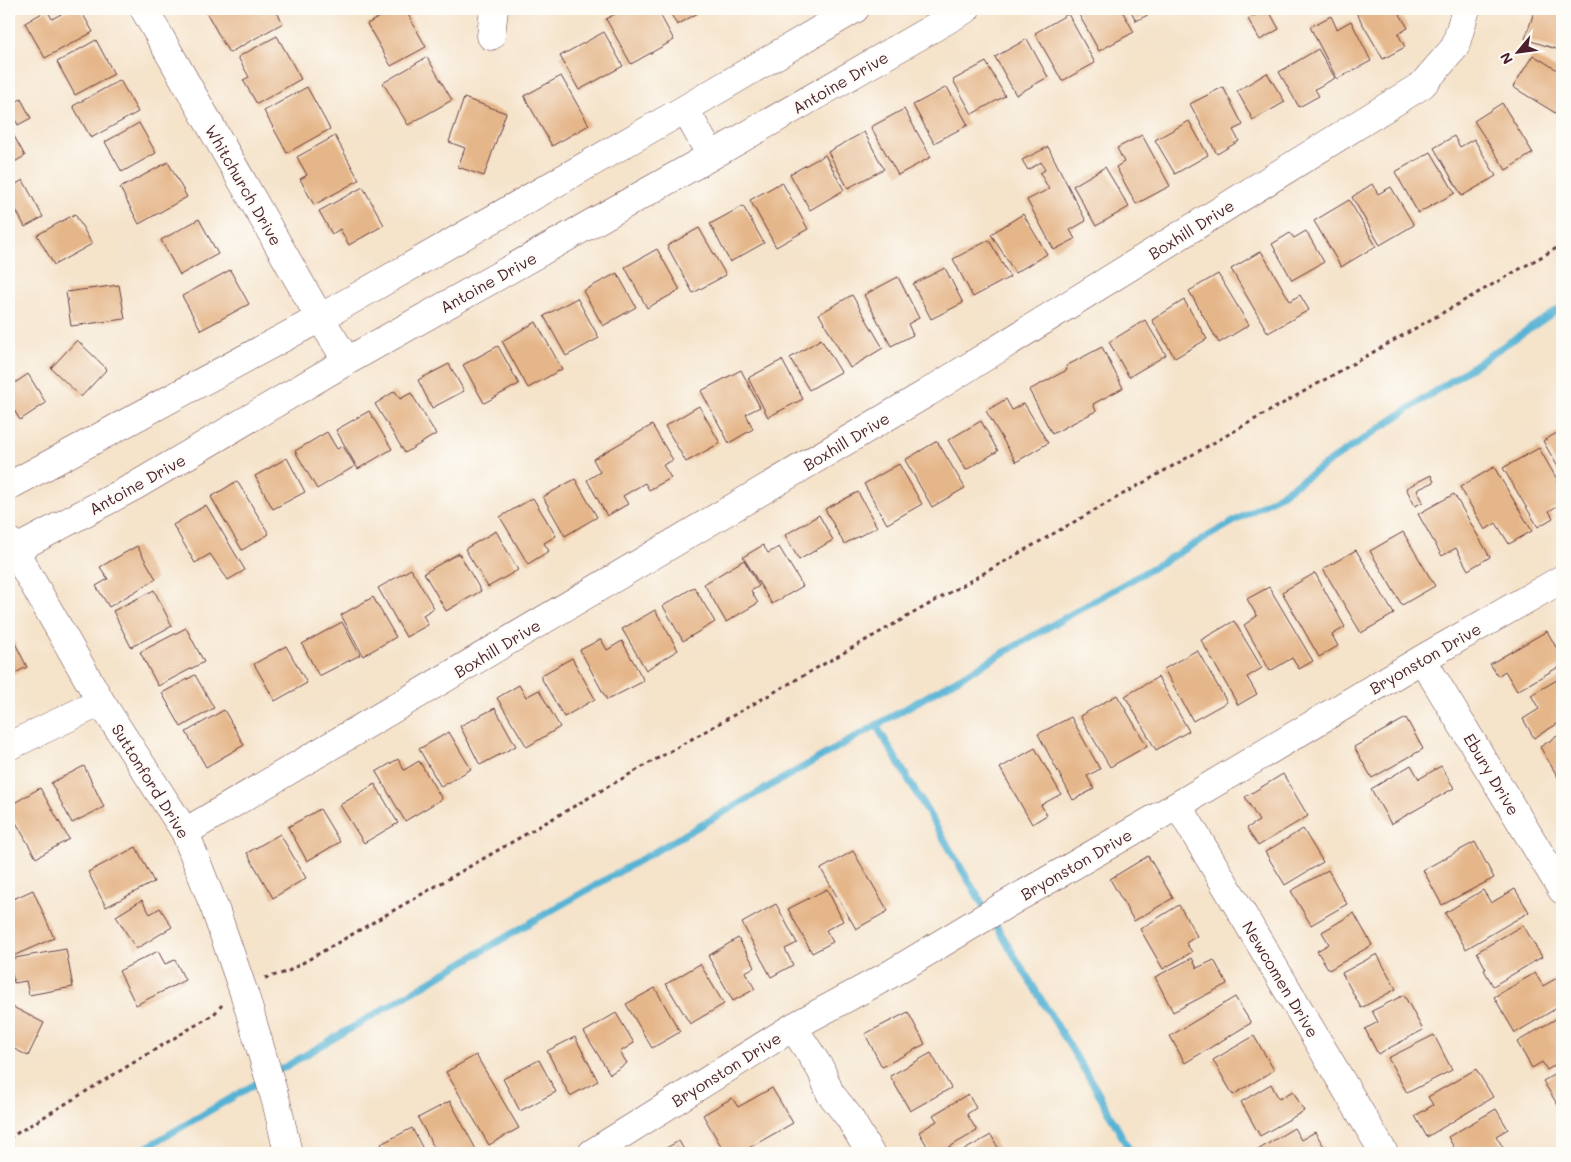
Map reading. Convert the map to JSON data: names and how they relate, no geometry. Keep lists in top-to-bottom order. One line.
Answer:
{"streets":{"street":["Antoine Drive","Whitchurch Drive","Boxhill Drive","Bryonston Drive","Ebury Drive","Suttonford Drive","Newcomen Drive"]},"crossings":[["Antoine Drive","Whitchurch Drive"],["Antoine Drive","Suttonford Drive"],["Boxhill Drive","Suttonford Drive"],["Bryonston Drive","Ebury Drive"],["Bryonston Drive","Newcomen Drive"]],"north":"bottom left"}
